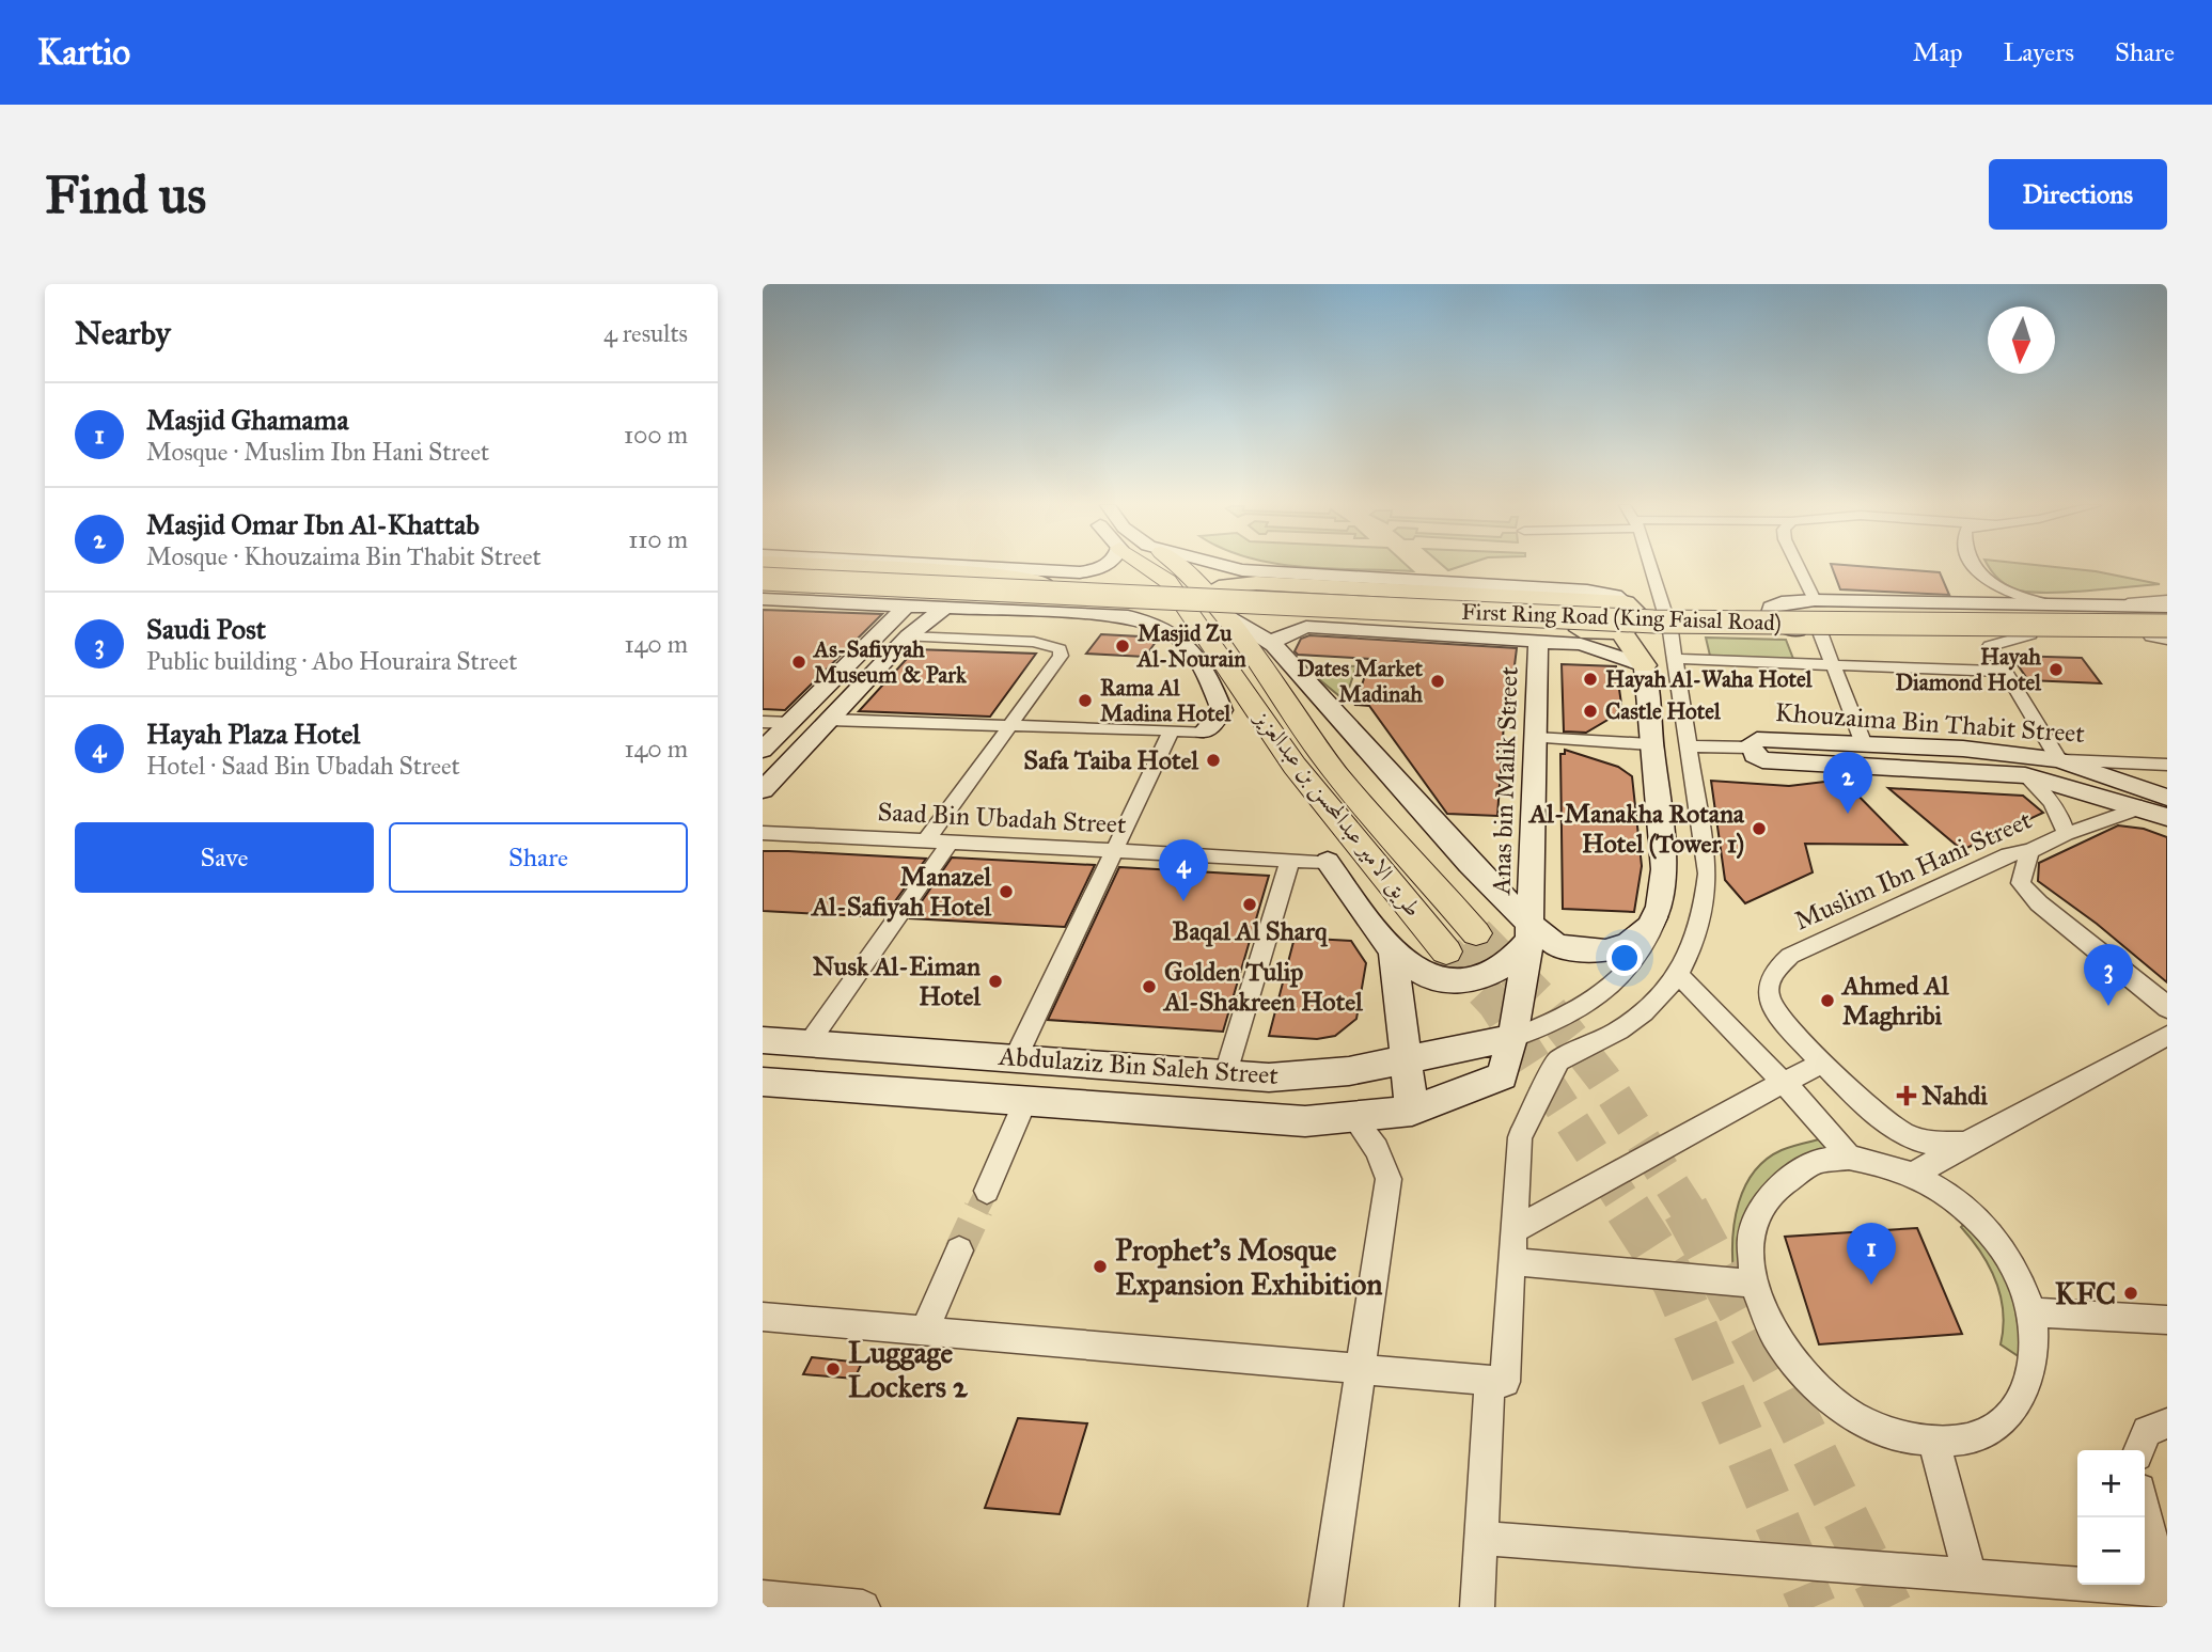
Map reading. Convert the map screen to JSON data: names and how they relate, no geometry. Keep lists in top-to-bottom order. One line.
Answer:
{"streets":{"highway":["First Ring Road (King Faisal Road)"],"main road":["Khouzaima Bin Thabit Street","Anas bin Malik Street","طريق الامير عبدالمحسن بن عبدالعزيز","Abdulaziz Bin Saleh Street"],"street":["Saad Bin Ubadah Street","Muslim Ibn Hani Street"]},"crossings":[["First Ring Road (King Faisal Road)","طريق الامير عبدالمحسن بن عبدالعزيز"],["Khouzaima Bin Thabit Street","Muslim Ibn Hani Street"],["Anas bin Malik Street","Abdulaziz Bin Saleh Street"]],"places":{"other":["Masjid Zu Al-Nourain","As-Safiyyah Museum & Park","Hayah Diamond Hotel","Hayah Al-Waha Hotel","Dates Market Madinah","Rama Al Madina Hotel","Castle Hotel","Safa Taiba Hotel","Al-Manakha Rotana Hotel (Tower 1)","Manazel Al-Safiyah Hotel","Baqal Al Sharq","Nusk Al-Eiman Hotel","Golden Tulip Al-Shakreen Hotel","Ahmed Al Maghribi","Prophet's Mosque Expansion Exhibition","KFC","Luggage Lockers 2"],"health":["Nahdi"]},"north":"bottom","page":{"header":"Kartio","nav":["Map","Layers","Share"],"buttons":["Directions",["Save","Share"]],"title":"Find us","heading":["Nearby","4 results"],"list":[{"mark":"1","name":"Masjid Ghamama","note":"Mosque · Muslim Ibn Hani Street","value":"100 m"},{"mark":"2","name":"Masjid Omar Ibn Al-Khattab","note":"Mosque · Khouzaima Bin Thabit Street","value":"110 m"},{"mark":"3","name":"Saudi Post","note":"Public building · Abo Houraira Street","value":"140 m"},{"mark":"4","name":"Hayah Plaza Hotel","note":"Hotel · Saad Bin Ubadah Street","value":"140 m"}],"pins":["2","4","3","1"],"map_buttons":["+","−"]}}
